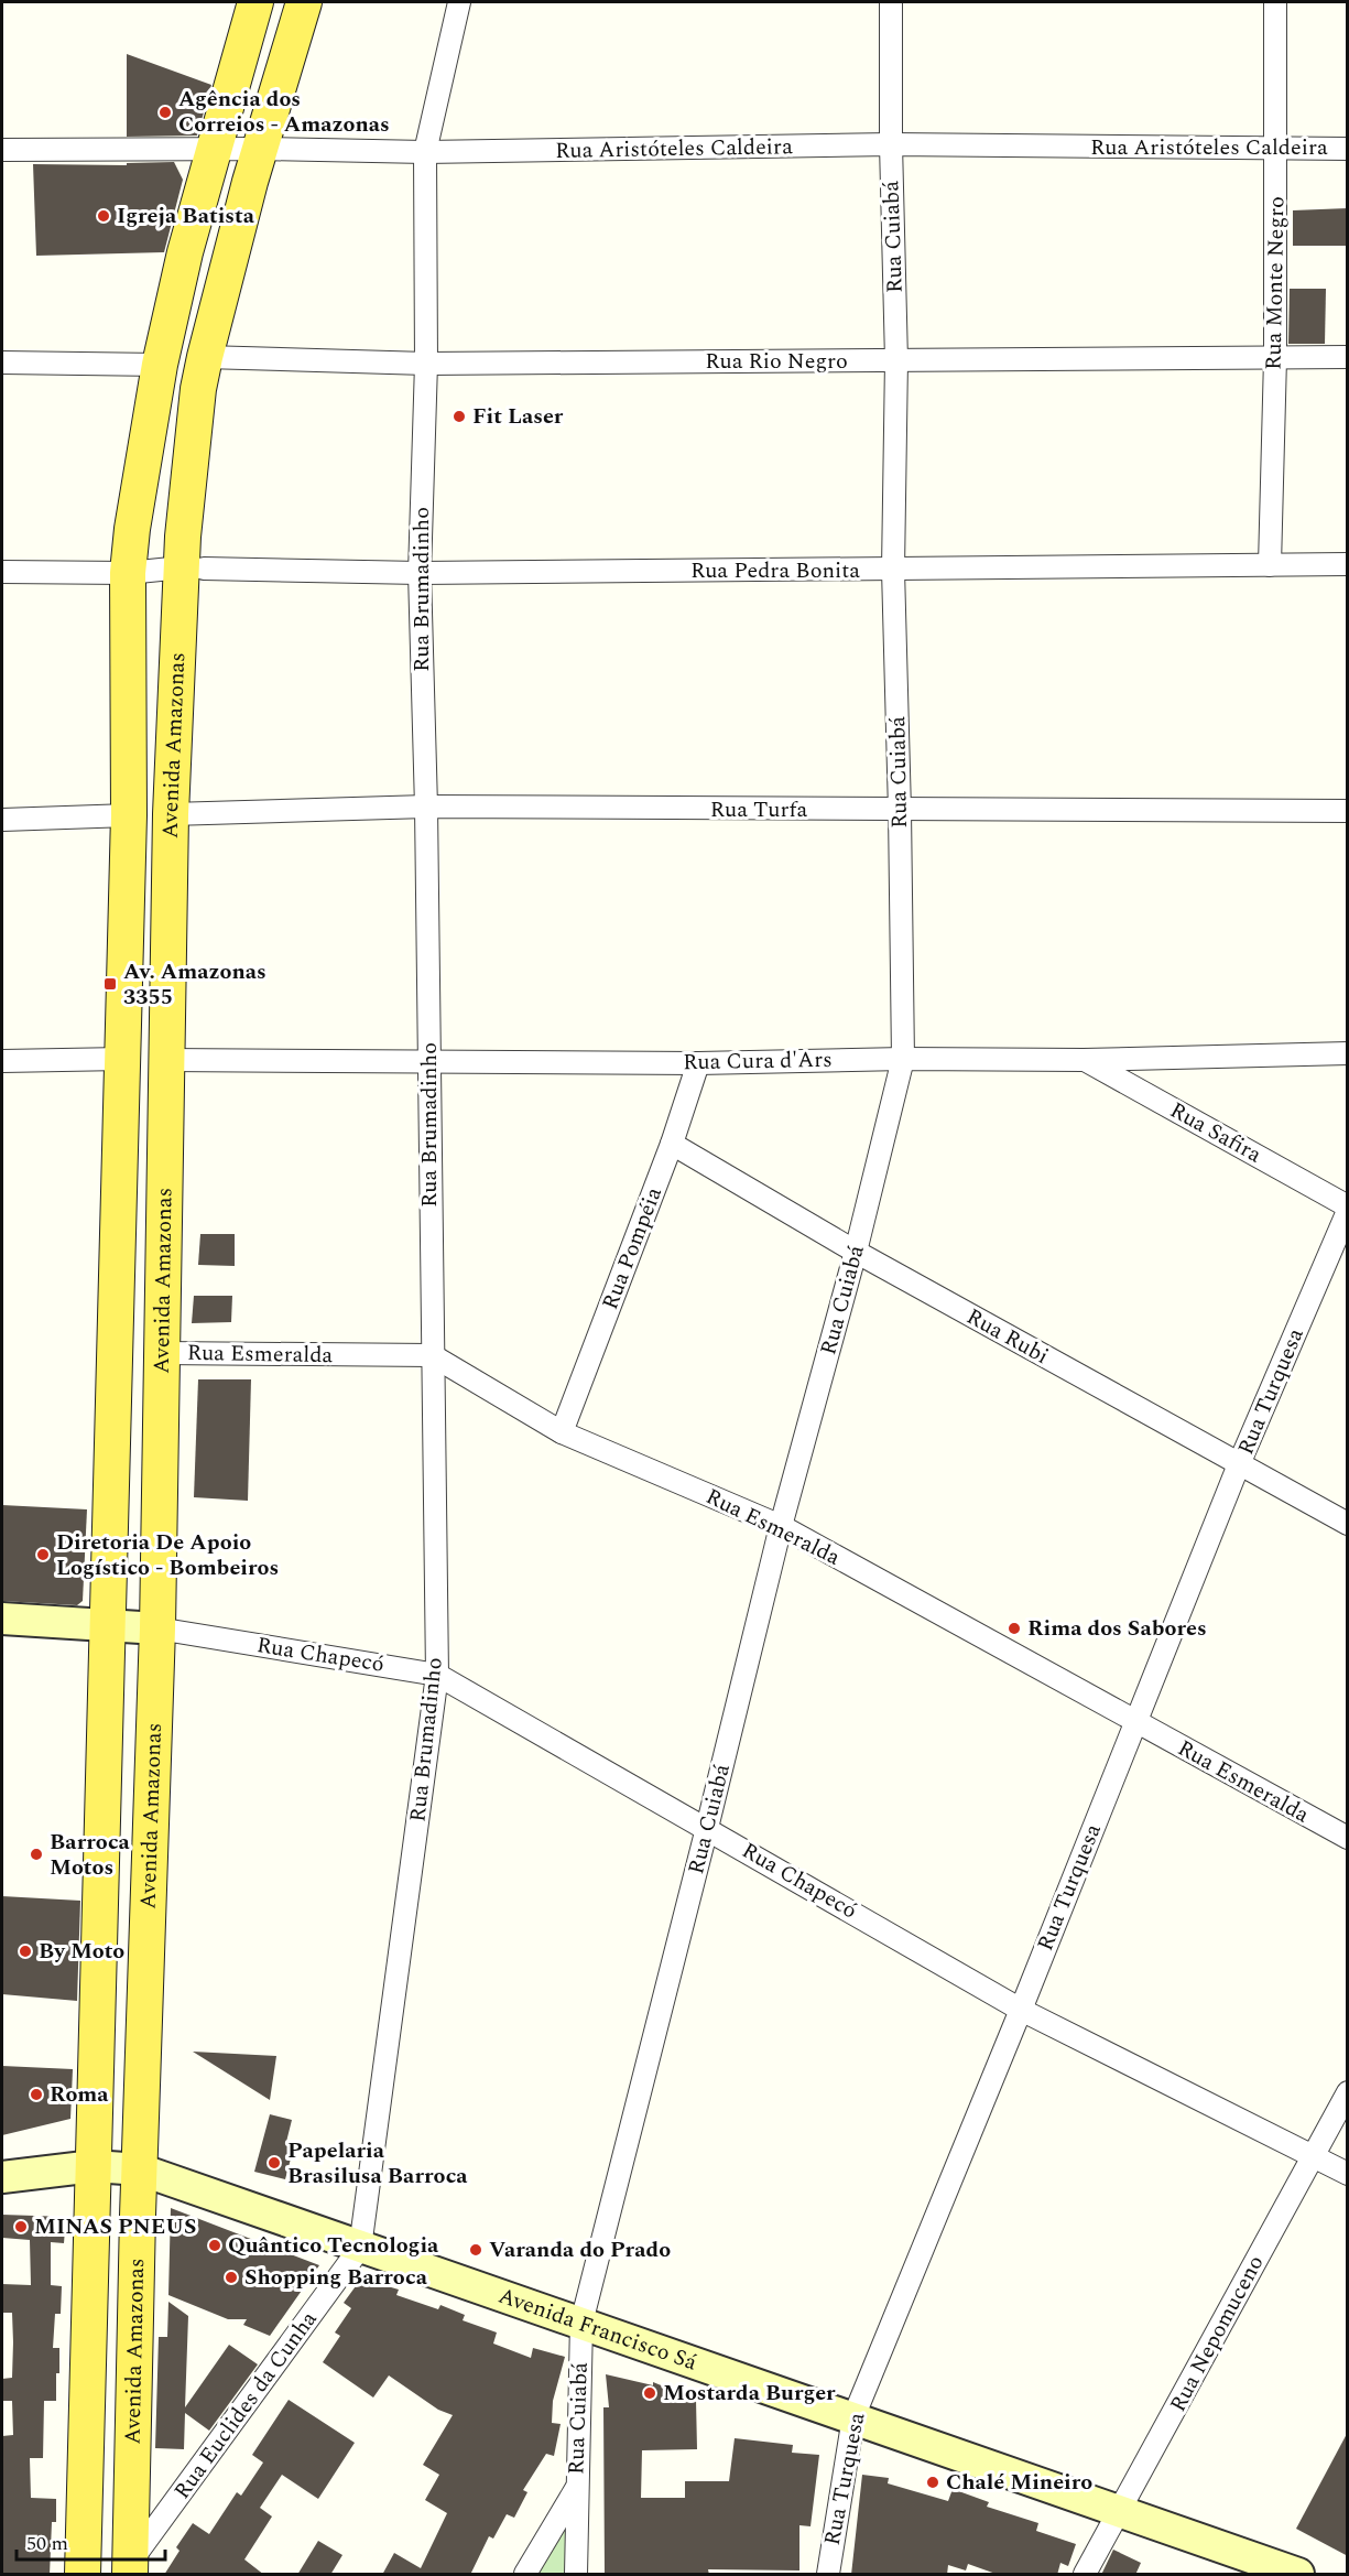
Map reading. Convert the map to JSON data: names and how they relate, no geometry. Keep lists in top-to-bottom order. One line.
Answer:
{"streets":{"main road":["Avenida Amazonas"],"street":["Rua Aristóteles Caldeira","Rua Cuiabá","Rua Monte Negro","Rua Rio Negro","Rua Pedra Bonita","Rua Brumadinho","Rua Turfa","Rua Cura d'Ars","Rua Safira","Rua Pompéia","Rua Rubi","Rua Esmeralda","Rua Turquesa","Rua Chapecó","Avenida Francisco Sá","Rua Nepomuceno","Rua Euclides da Cunha"]},"crossings":[["Rua Aristóteles Caldeira","Rua Cuiabá"],["Rua Aristóteles Caldeira","Rua Monte Negro"],["Rua Aristóteles Caldeira","Rua Brumadinho"],["Rua Aristóteles Caldeira","Avenida Amazonas"],["Rua Cuiabá","Rua Rio Negro"],["Rua Cuiabá","Rua Pedra Bonita"],["Rua Cuiabá","Rua Turfa"],["Rua Cuiabá","Rua Cura d'Ars"],["Rua Cuiabá","Rua Rubi"],["Rua Cuiabá","Rua Esmeralda"],["Rua Cuiabá","Rua Chapecó"],["Rua Cuiabá","Avenida Francisco Sá"],["Rua Monte Negro","Rua Rio Negro"],["Rua Monte Negro","Rua Pedra Bonita"],["Rua Rio Negro","Rua Brumadinho"],["Rua Rio Negro","Avenida Amazonas"],["Rua Pedra Bonita","Rua Brumadinho"],["Rua Pedra Bonita","Avenida Amazonas"],["Rua Brumadinho","Rua Turfa"],["Rua Brumadinho","Rua Cura d'Ars"],["Rua Brumadinho","Rua Esmeralda"],["Rua Brumadinho","Rua Chapecó"],["Rua Brumadinho","Avenida Francisco Sá"],["Rua Brumadinho","Rua Euclides da Cunha"],["Avenida Amazonas","Rua Turfa"],["Avenida Amazonas","Rua Cura d'Ars"],["Avenida Amazonas","Rua Esmeralda"],["Avenida Amazonas","Rua Chapecó"],["Avenida Amazonas","Avenida Francisco Sá"],["Avenida Amazonas","Rua Euclides da Cunha"],["Rua Cura d'Ars","Rua Safira"],["Rua Cura d'Ars","Rua Pompéia"],["Rua Safira","Rua Turquesa"],["Rua Pompéia","Rua Rubi"],["Rua Pompéia","Rua Esmeralda"],["Rua Rubi","Rua Turquesa"],["Rua Esmeralda","Rua Turquesa"],["Rua Turquesa","Rua Chapecó"],["Rua Turquesa","Avenida Francisco Sá"],["Rua Chapecó","Rua Nepomuceno"],["Avenida Francisco Sá","Rua Nepomuceno"],["Avenida Francisco Sá","Rua Euclides da Cunha"]],"places":{"other":["Agência dos Correios - Amazonas","Igreja Batista","Fit Laser","Diretoria De Apoio Logístico - Bombeiros","Rima dos Sabores","Barroca Motos","By Moto","Roma","Papelaria Brasilusa Barroca","MINAS PNEUS","Quântico Tecnologia","Varanda do Prado","Shopping Barroca","Mostarda Burger","Chalé Mineiro"],"transit":["Av. Amazonas 3355"]},"scale_bar":"50 m"}
